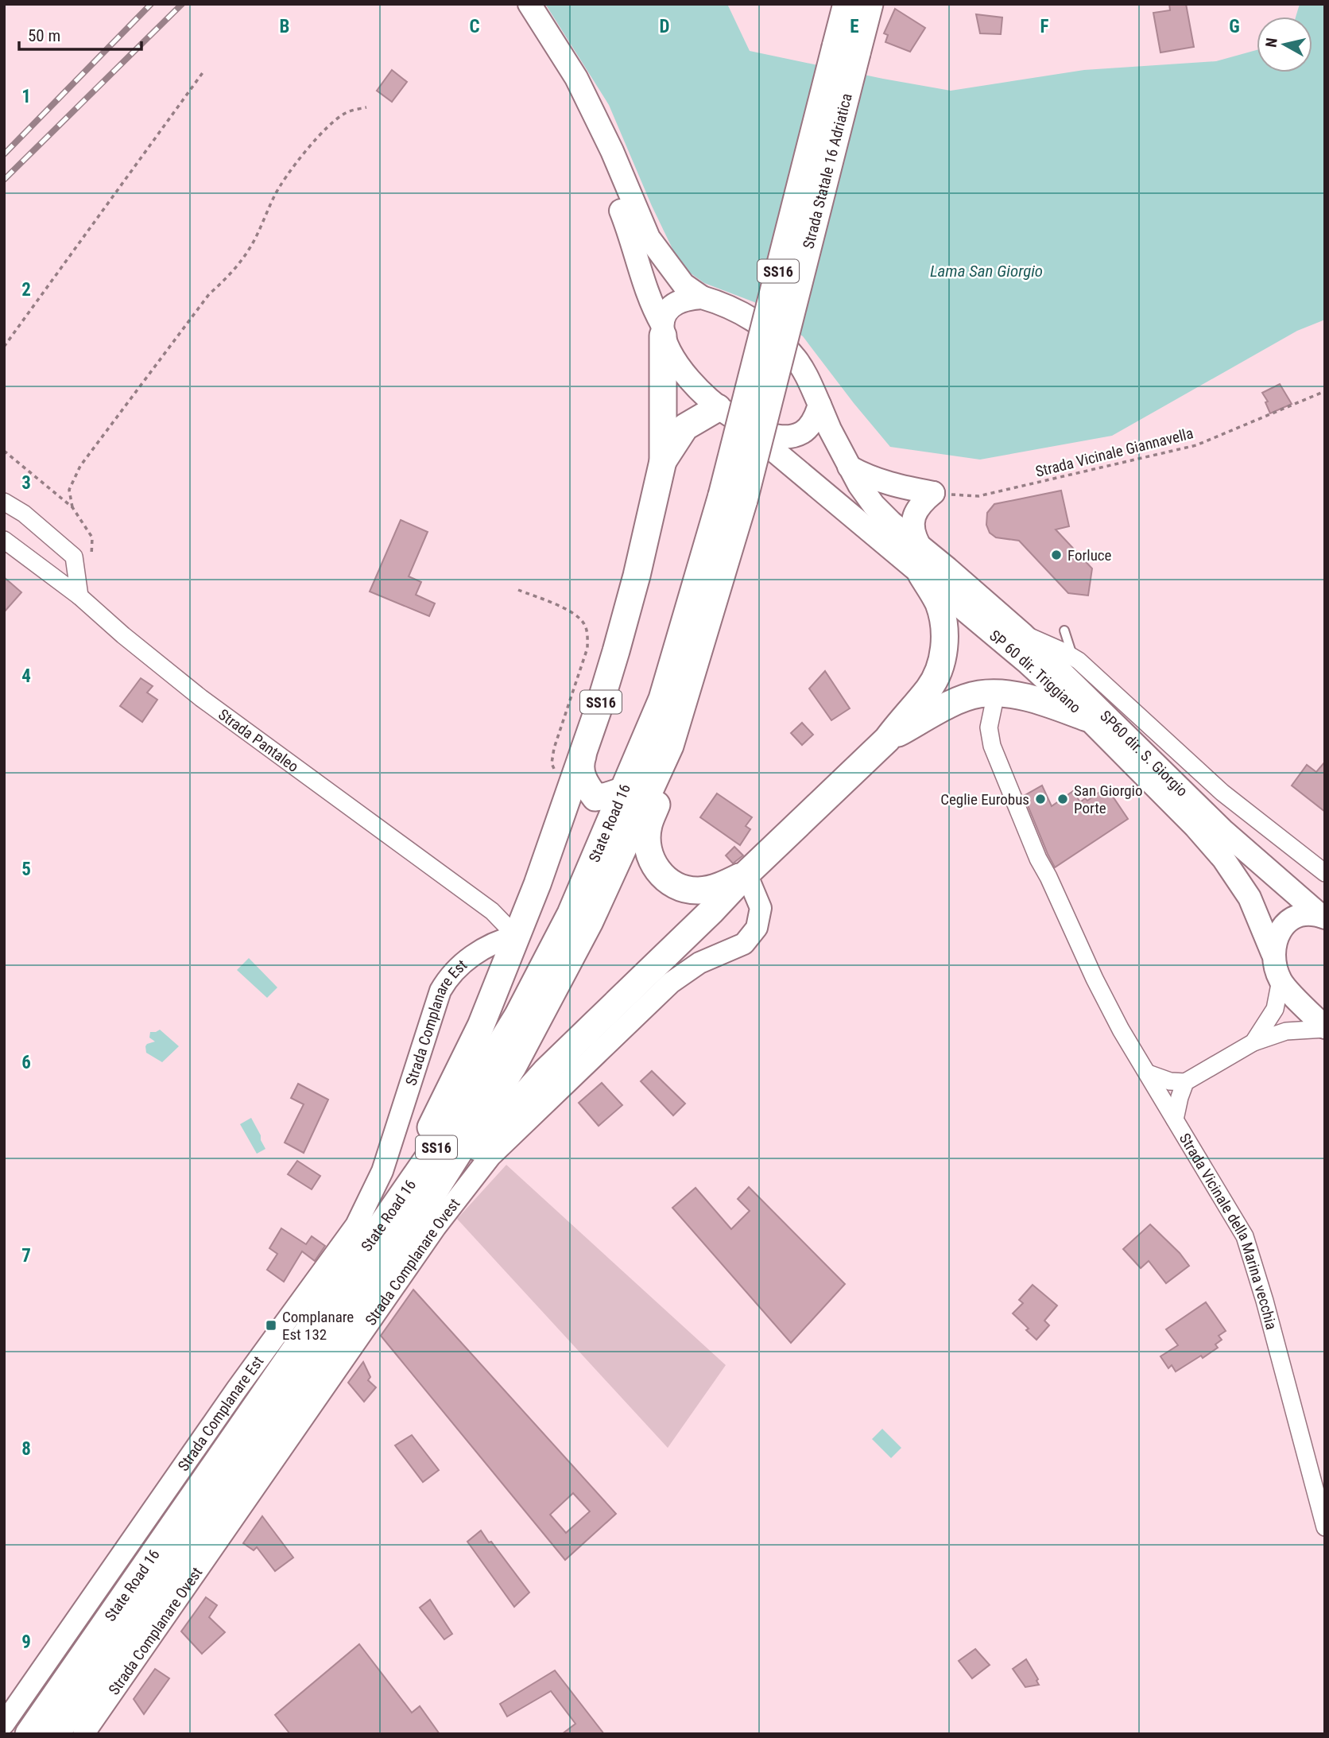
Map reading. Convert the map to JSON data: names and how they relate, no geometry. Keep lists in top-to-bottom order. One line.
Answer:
{"streets":{"highway":["Strada Statale 16 Adriatica","SS16","State Road 16"],"main road":["SP 60 dir. Triggiano","SP60 dir. S. Giorgio"],"street":["Strada Pantaleo","Strada Complanare Est","Strada Vicinale della Marina vecchia","Strada Complanare Ovest"],"path":["Strada Vicinale Giannavella"]},"crossings":[["Strada Statale 16 Adriatica","State Road 16"],["SS16","SP 60 dir. Triggiano"],["SS16","Strada Pantaleo"],["SS16","State Road 16"],["SS16","Strada Complanare Est"],["SS16","Strada Complanare Ovest"],["Strada Pantaleo","Strada Complanare Est"]],"water":["Lama San Giorgio"],"places":{"other":["Forluce","Ceglie Eurobus","San Giorgio Porte"],"transit":["Complanare Est 132"]},"scale_bar":"50 m","north":"left","grid":{"columns":["B","C","D","E","F","G"],"rows":["1","2","3","4","5","6","7","8","9"]}}
